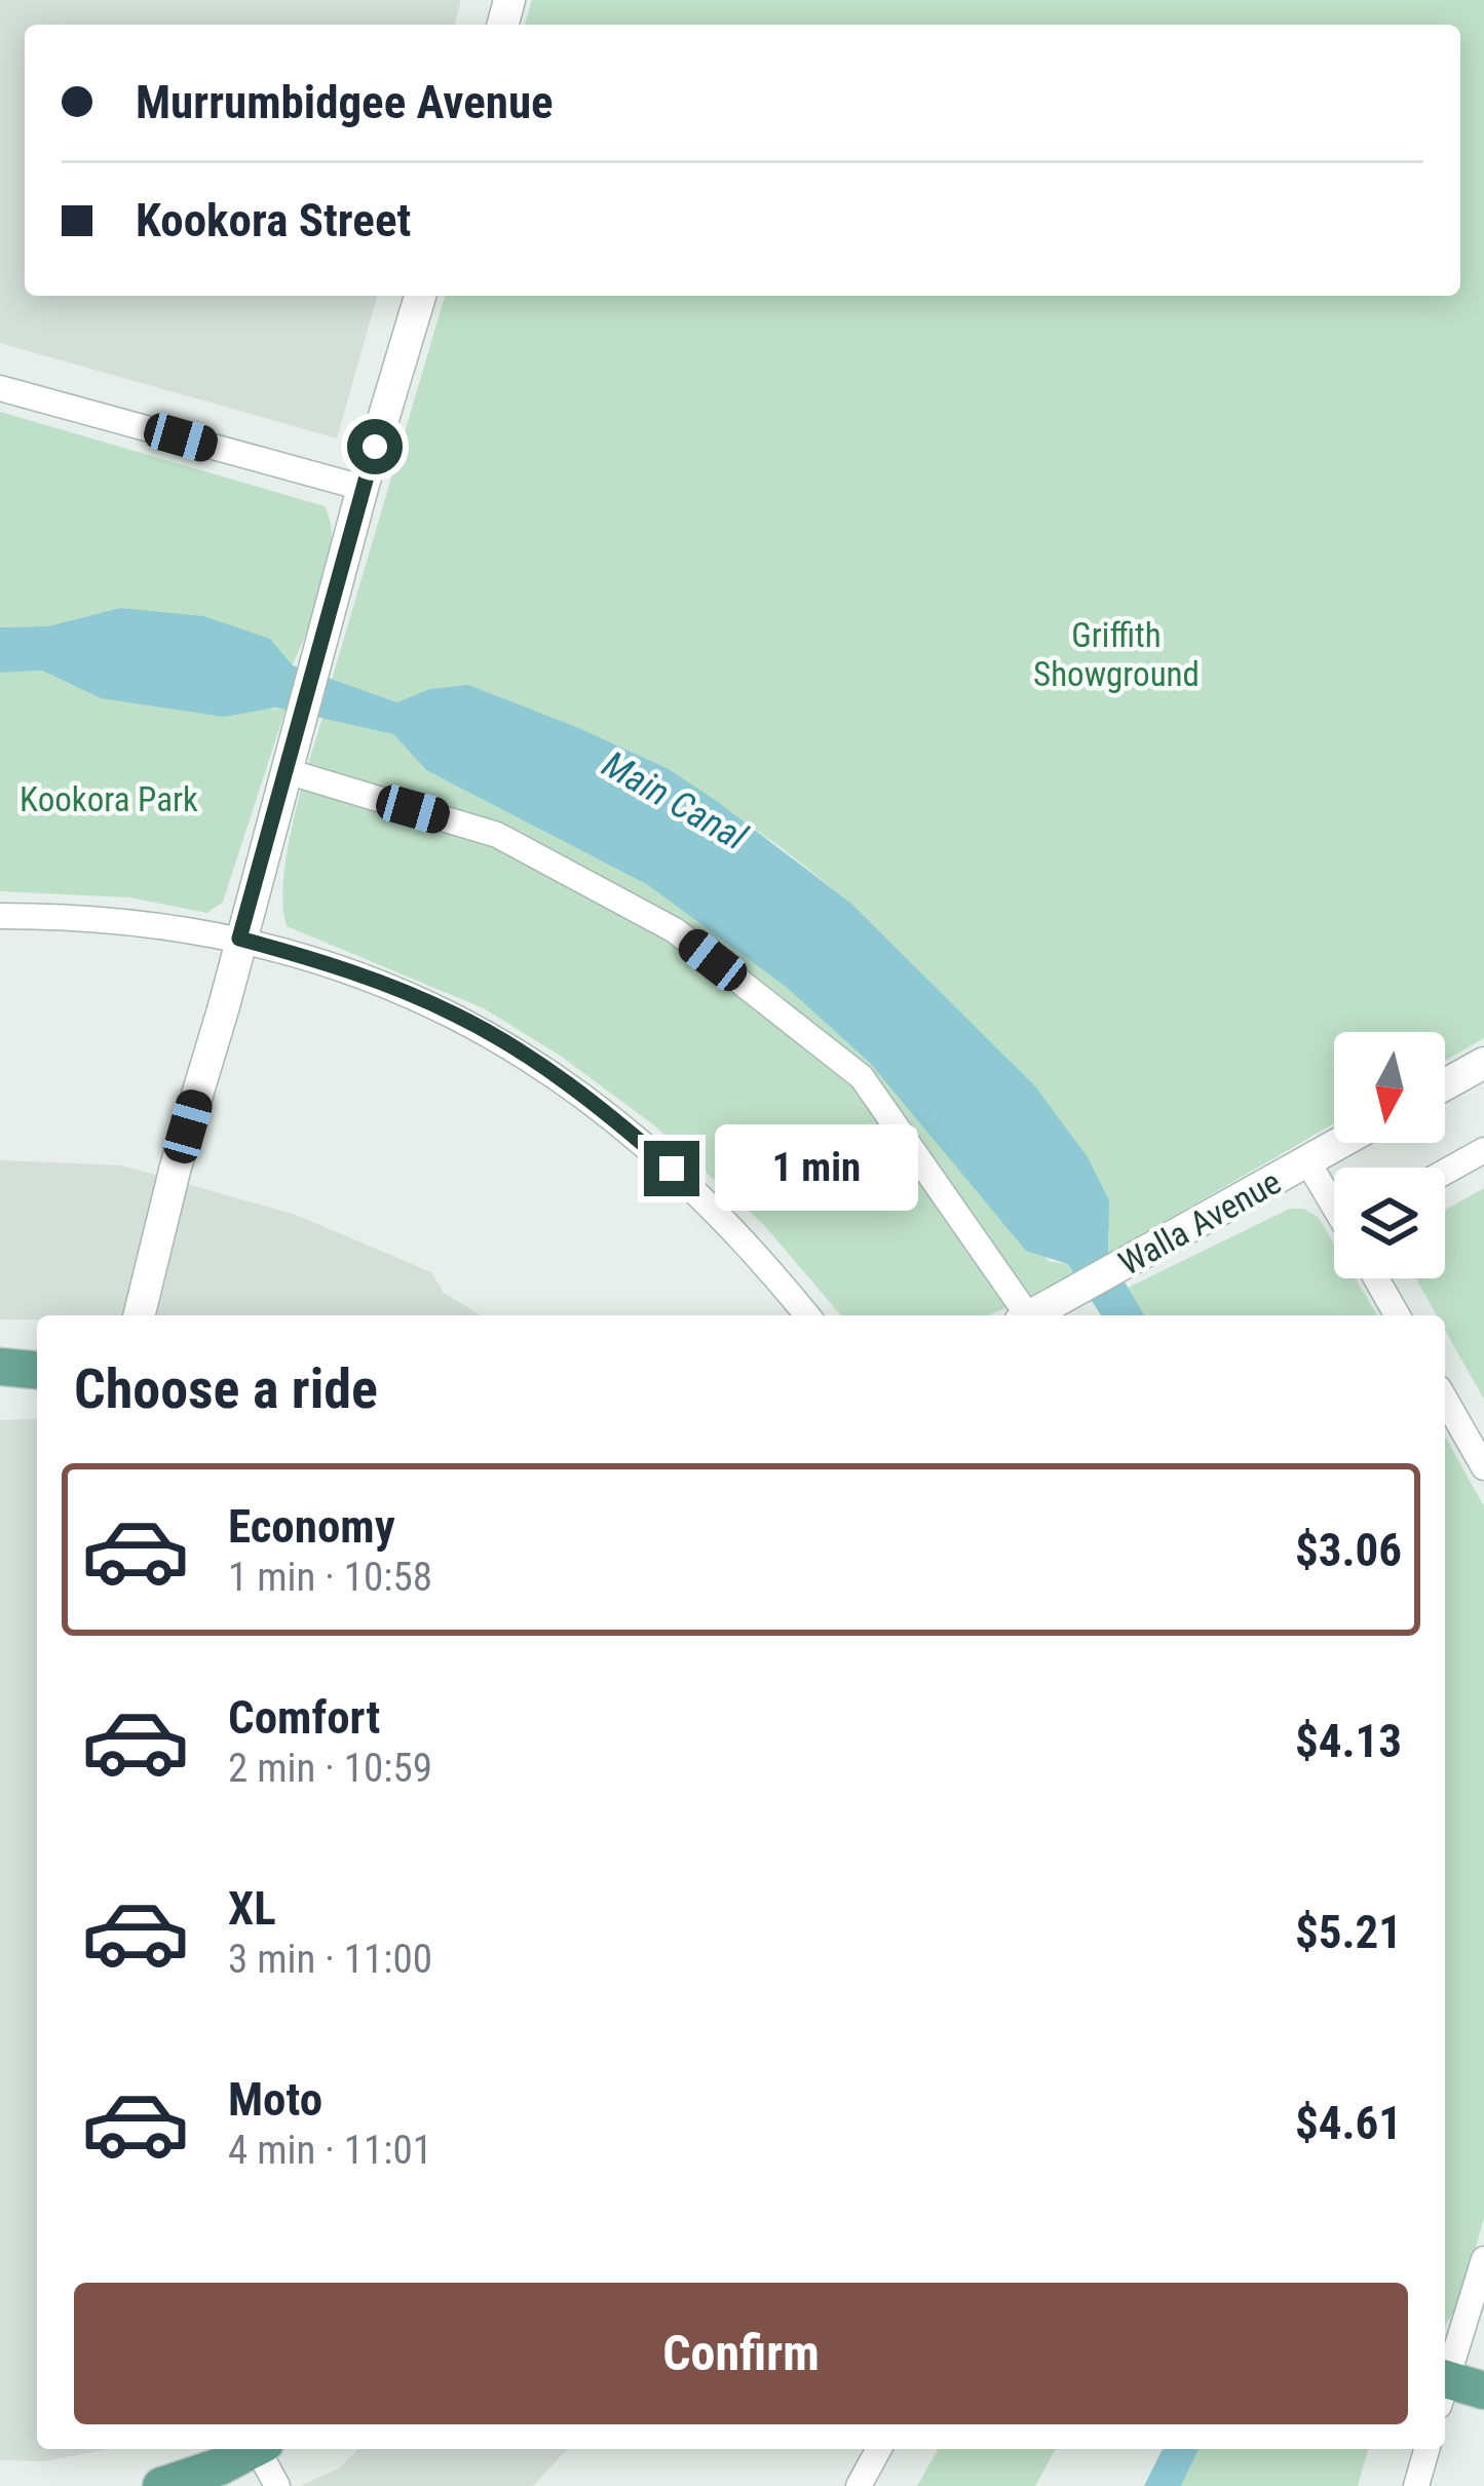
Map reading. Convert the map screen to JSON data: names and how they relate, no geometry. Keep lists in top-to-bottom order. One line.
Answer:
{"streets":{"street":["Walla Avenue"]},"water":["Main Canal"],"parks":["Griffith Showground","Kookora Park"],"north":"bottom","page":{"banner":["Murrumbidgee Avenue","Kookora Street"],"bubble":"1 min","heading":"Choose a ride","list":[{"name":"Economy","note":"1 min · 10:58","value":"$3.06"},{"name":"Comfort","note":"2 min · 10:59","value":"$4.13"},{"name":"XL","note":"3 min · 11:00","value":"$5.21"},{"name":"Moto","note":"4 min · 11:01","value":"$4.61"}],"buttons":"Confirm"}}
